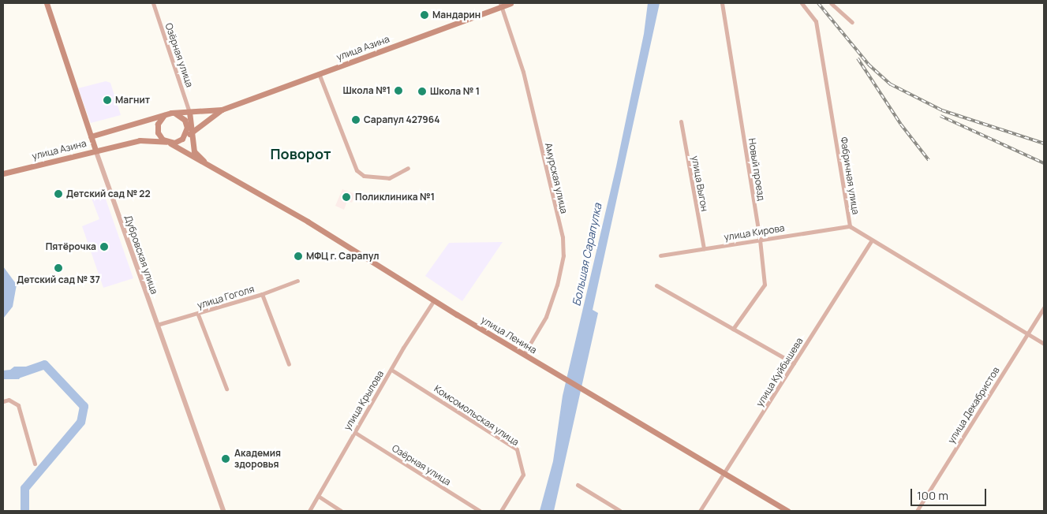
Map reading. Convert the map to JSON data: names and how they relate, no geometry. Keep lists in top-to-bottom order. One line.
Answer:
{"streets":{"main road":["улица Азина","Дубровская улица","улица Ленина"],"street":["Озёрная улица","Новый проезд","Фабричная улица","Амурская улица","улица Выгон","улица Кирова","улица Гоголя","улица Куйбышева","улица Крылова","улица Декабристов","Комсомольская улица"]},"crossings":[["улица Азина","Озёрная улица"],["улица Азина","Амурская улица"],["улица Азина","Дубровская улица"],["улица Азина","улица Ленина"],["Озёрная улица","улица Ленина"],["Озёрная улица","улица Крылова"],["Новый проезд","улица Кирова"],["Фабричная улица","улица Кирова"],["Фабричная улица","улица Куйбышева"],["Фабричная улица","улица Декабристов"],["Амурская улица","улица Ленина"],["улица Выгон","улица Кирова"],["Дубровская улица","улица Гоголя"],["улица Ленина","улица Куйбышева"],["улица Ленина","улица Крылова"],["улица Крылова","Комсомольская улица"]],"districts":["Поворот"],"water":["Большая Сарапулка"],"places":["Мандарин","Школа №1","Школа № 1","Магнит","Сарапул 427964","Детский сад № 22","Поликлиника №1","Пятёрочка","МФЦ г. Сарапул","Детский сад № 37","Академия здоровья"],"scale_bar":"100 m"}
